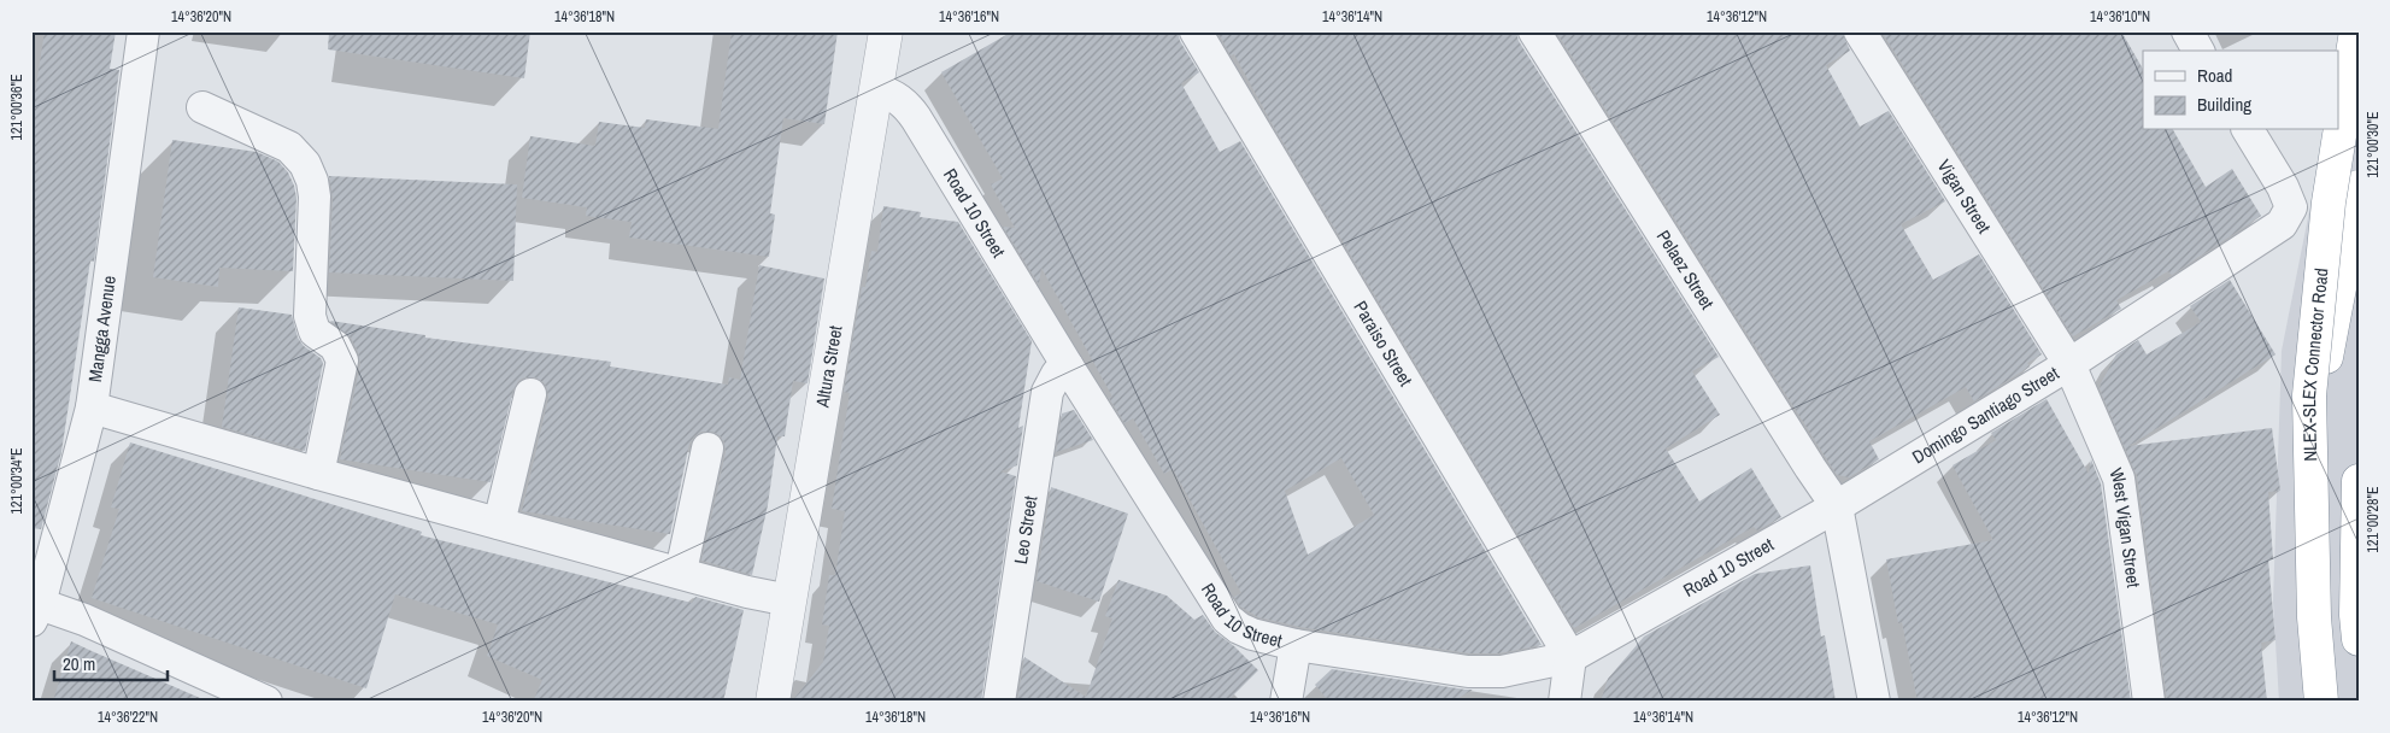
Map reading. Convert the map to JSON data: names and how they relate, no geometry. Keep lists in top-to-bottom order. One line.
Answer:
{"streets":{"highway":["NLEX-SLEX Connector Road"],"street":["Vigan Street","Road 10 Street","Pelaez Street","Mangga Avenue","Paraiso Street","Altura Street","Domingo Santiago Street","West Vigan Street","Leo Street"]},"crossings":[["Vigan Street","Domingo Santiago Street"],["Vigan Street","West Vigan Street"],["Road 10 Street","Pelaez Street"],["Road 10 Street","Paraiso Street"],["Road 10 Street","Altura Street"],["Road 10 Street","Domingo Santiago Street"],["Road 10 Street","Leo Street"],["Pelaez Street","Domingo Santiago Street"],["Domingo Santiago Street","West Vigan Street"]],"legend":["Road","Building"],"scale_bar":"20 m","coordinates":["14°36'20\"N","14°36'18\"N","14°36'16\"N","14°36'14\"N","14°36'12\"N","14°36'10\"N","121°00'36\"E","121°00'30\"E","121°00'34\"E","121°00'28\"E","14°36'22\"N"]}
